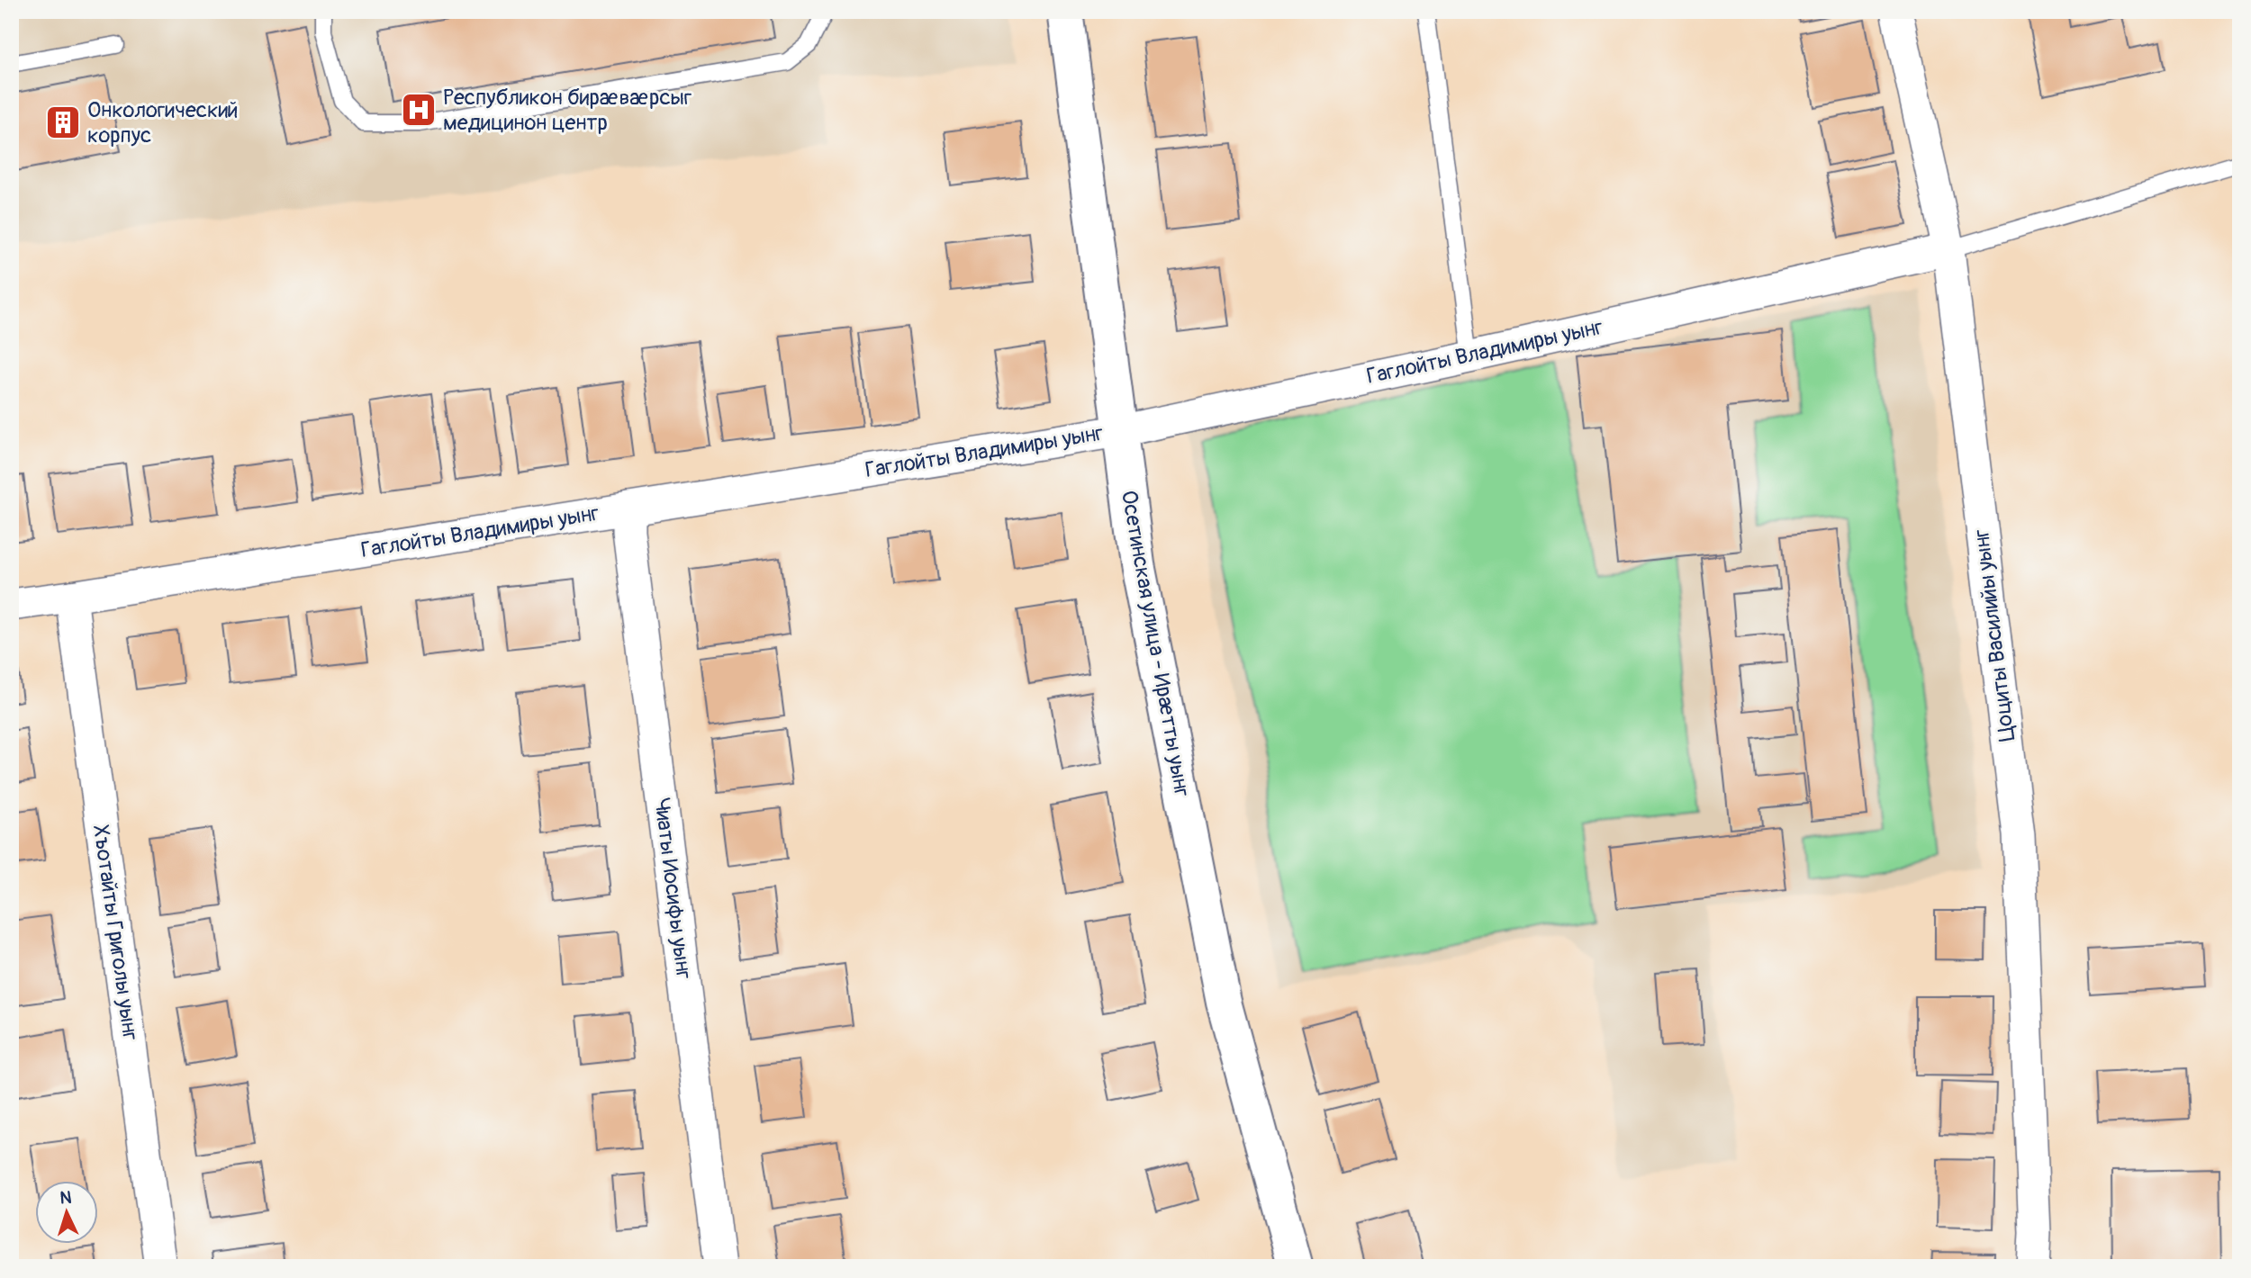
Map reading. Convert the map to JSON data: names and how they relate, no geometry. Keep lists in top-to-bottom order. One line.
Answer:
{"streets":{"street":["Гаглойты Владимиры уынг","Цоциты Василийы уынг","Осетинская улица - Ирæтты уынг","Чиаты Иосифы уынг","Хъотайты Григолы уынг"]},"crossings":[["Гаглойты Владимиры уынг","Цоциты Василийы уынг"],["Гаглойты Владимиры уынг","Осетинская улица - Ирæтты уынг"],["Гаглойты Владимиры уынг","Чиаты Иосифы уынг"],["Гаглойты Владимиры уынг","Хъотайты Григолы уынг"]],"places":{"hospital":["Республикон бирæвæрсыг медицинон центр"],"building":["Онкологический корпус"]},"north":"top"}
